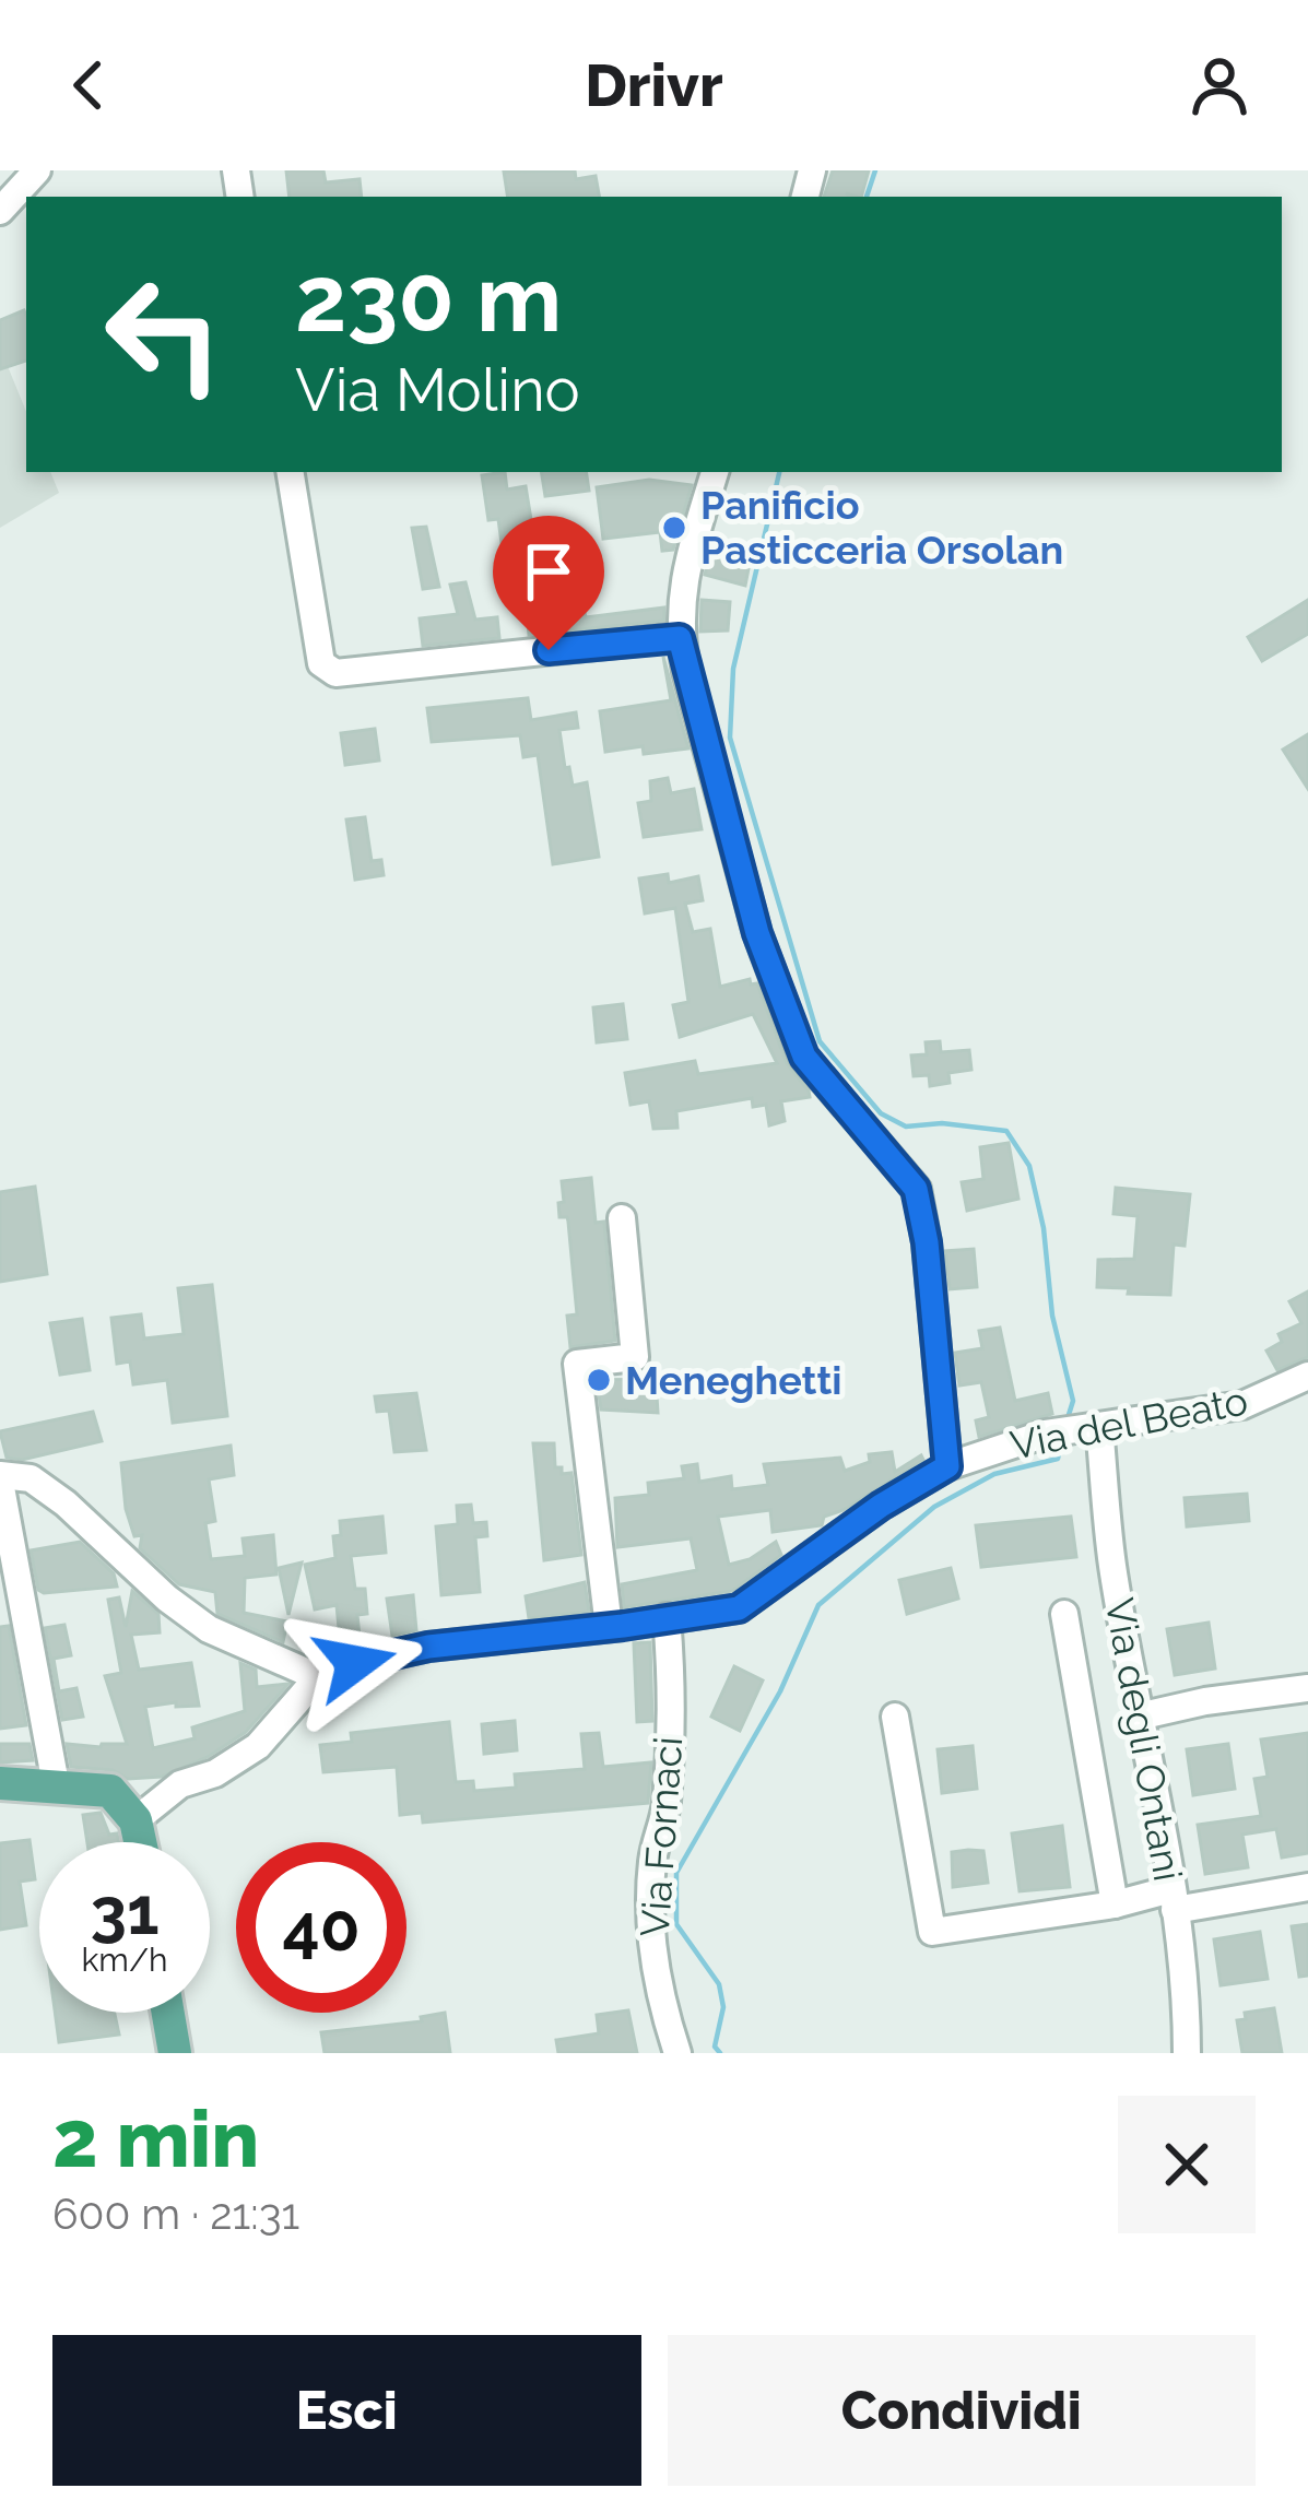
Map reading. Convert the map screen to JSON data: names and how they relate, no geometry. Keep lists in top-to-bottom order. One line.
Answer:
{"streets":{"street":["Via del Beato","Via degli Ontani","Via Fornaci"]},"crossings":[["Via del Beato","Via degli Ontani"],["Via del Beato","Via Fornaci"]],"places":["Panificio Pasticceria Orsolan","Meneghetti"],"page":{"header":"Drivr","turn":["230 m","Via Molino"],"speed":"31 km/h","limit":"40","heading":["2 min","600 m · 21:31"],"buttons":["Esci","Condividi"]}}
